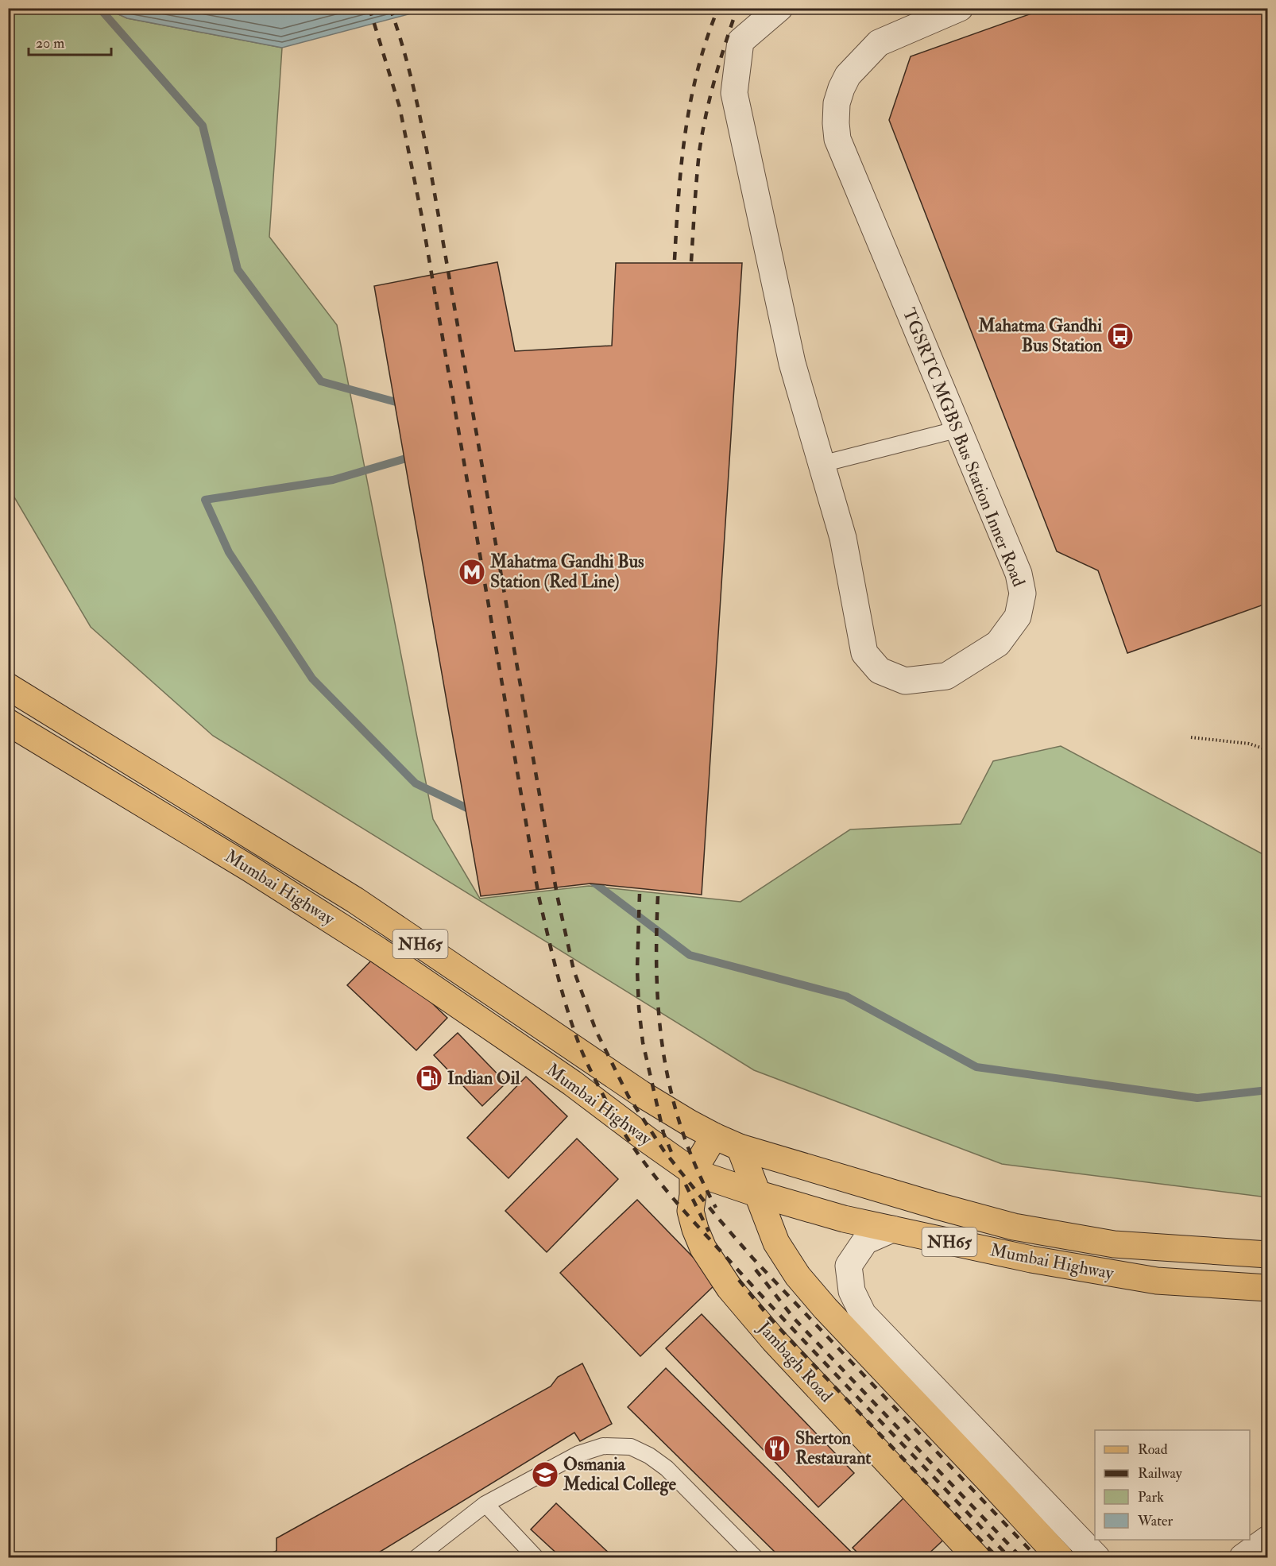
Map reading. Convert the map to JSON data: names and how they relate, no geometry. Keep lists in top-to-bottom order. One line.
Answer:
{"streets":{"main road":["Mumbai Highway","NH65","Jambagh Road"],"street":["TGSRTC MGBS Bus Station Inner Road"]},"crossings":[["Mumbai Highway","Jambagh Road"]],"places":{"bus stop":["Mahatma Gandhi Bus Station"],"metro station":["Mahatma Gandhi Bus Station (Red Line)"],"fuel station":["Indian Oil"],"restaurant":["Sherton Restaurant"],"school or university":["Osmania Medical College"]},"legend":["Road","Railway","Park","Water"],"scale_bar":"20 m"}
